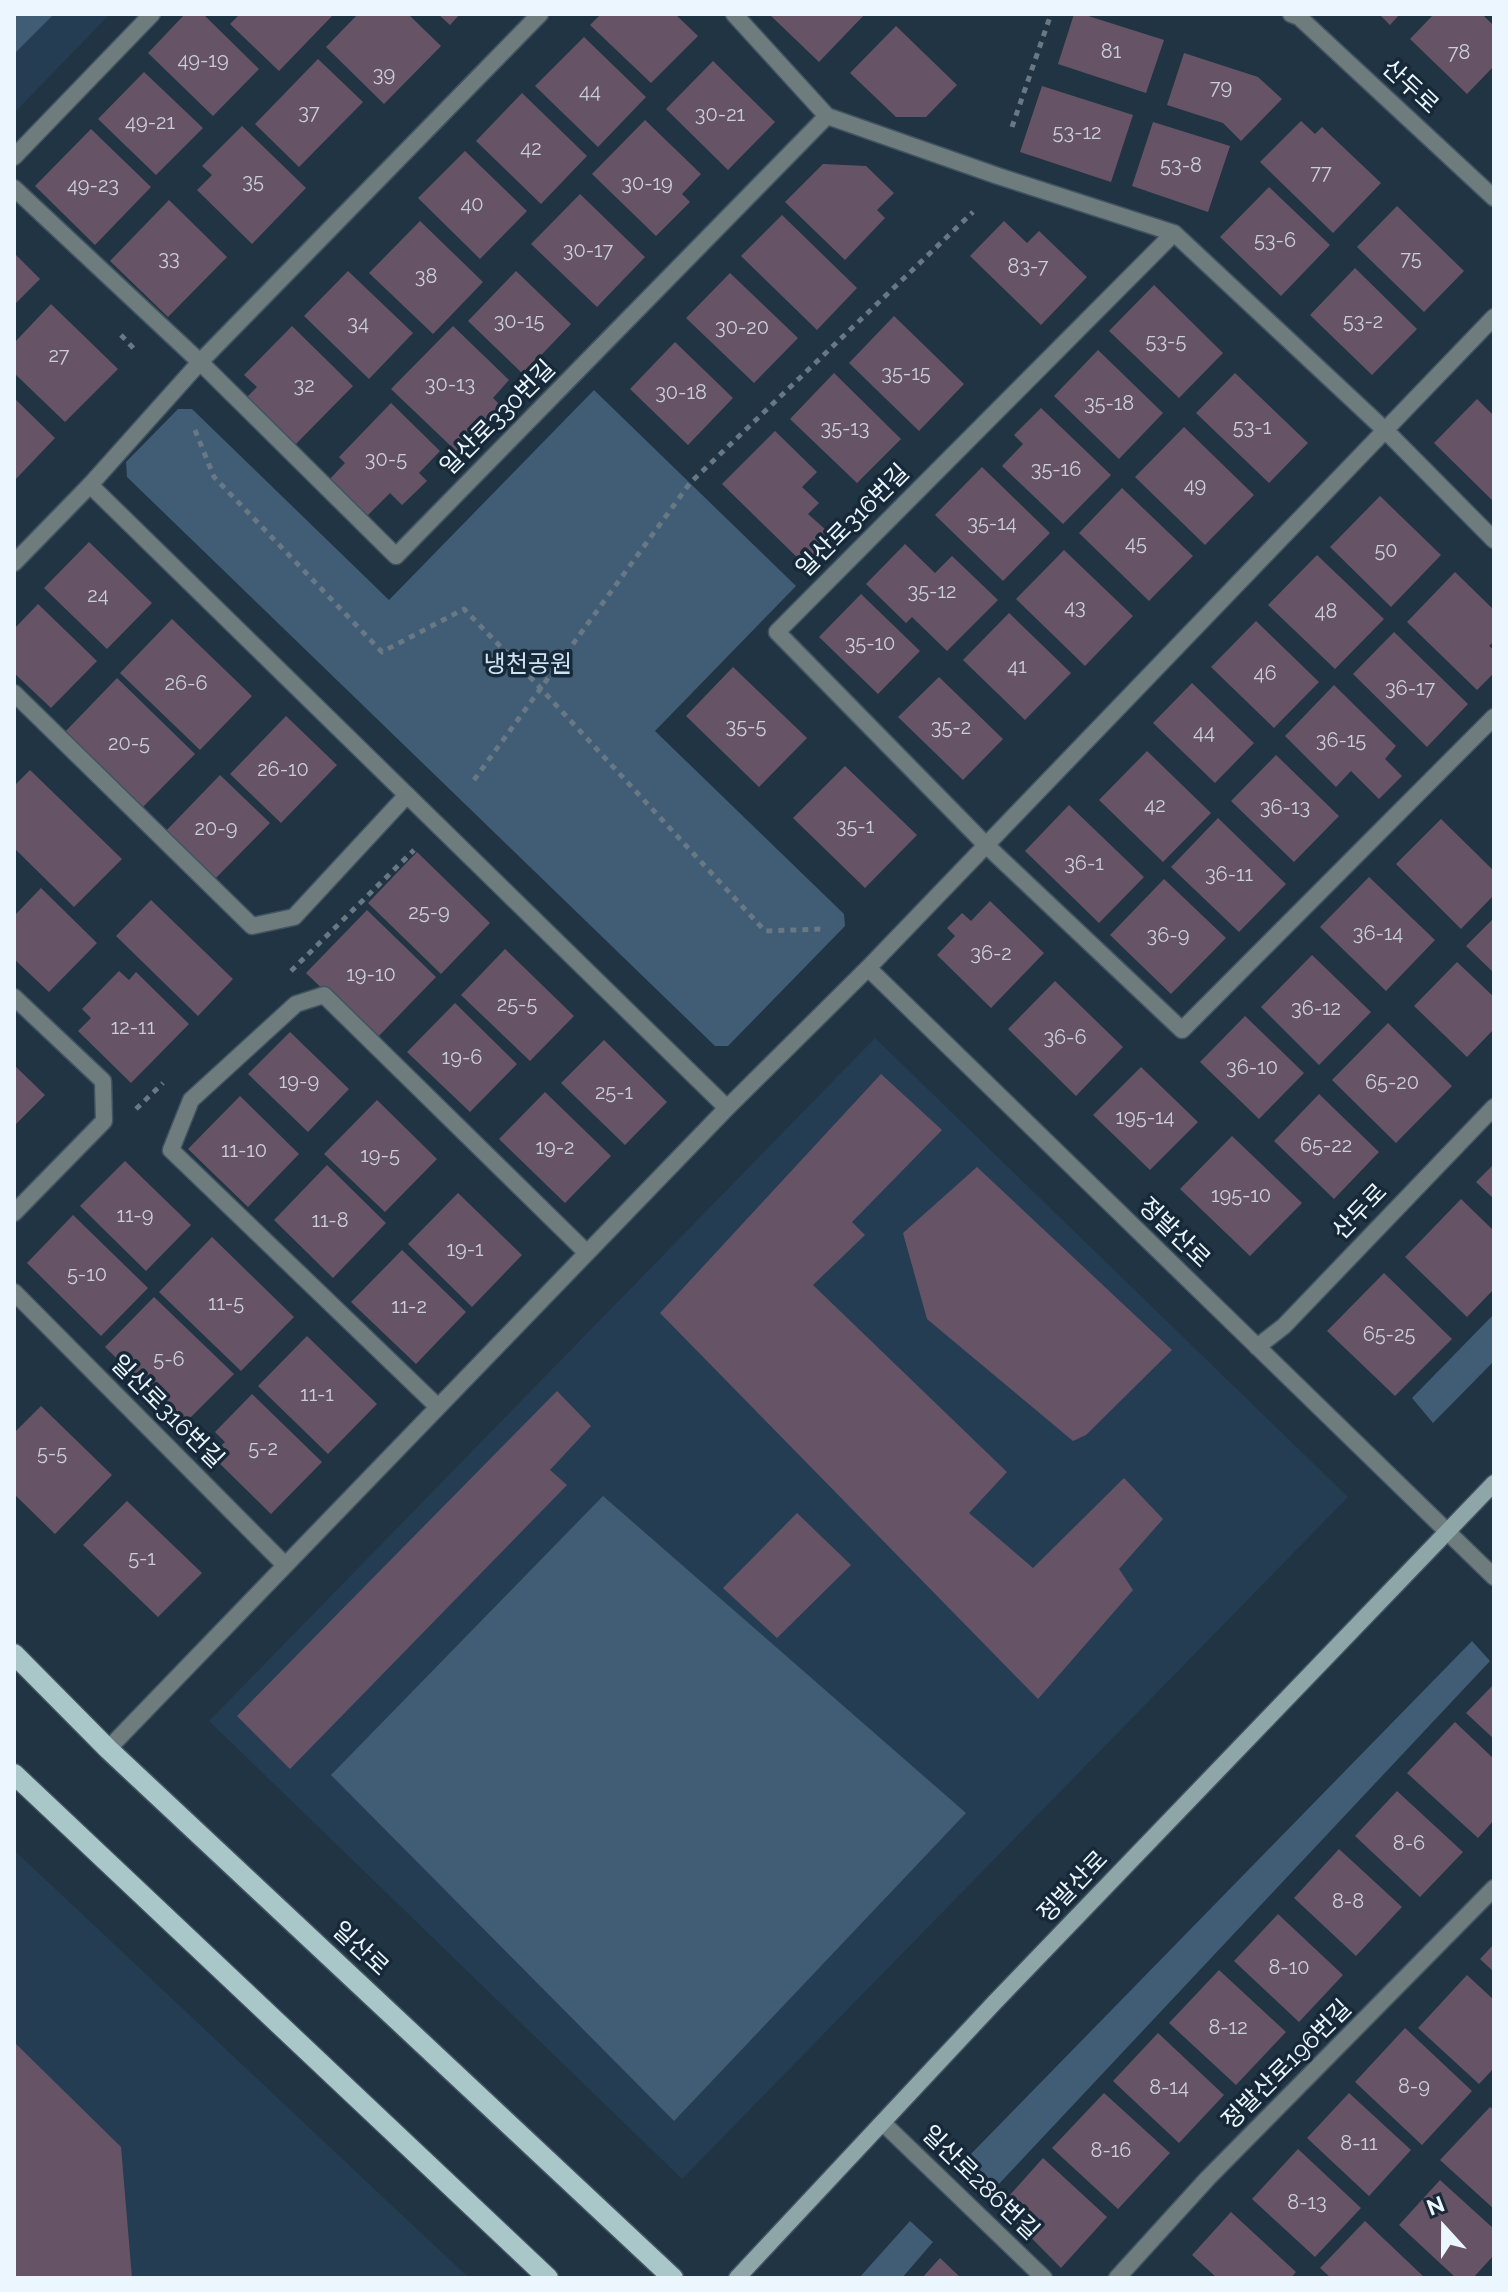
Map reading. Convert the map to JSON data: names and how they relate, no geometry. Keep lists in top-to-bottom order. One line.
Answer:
{"streets":{"main road":["정발산로","일산로"],"street":["산두로","일산로330번길","일산로316번길","정발산로196번길","일산로286번길"]},"crossings":[["산두로","정발산로"],["정발산로","일산로286번길"]],"parks":["냉천공원"],"house_numbers":["81","78","49-19","39","79","44","37","30-21","49-21","53-12","42","53-8","77","35","30-19","49-23","40","53-6","30-17","33","75","83-7","38","30-15","53-2","34","30-20","53-5","27","35-15","30-13","32","30-18","35-18","53-1","35-13","30-5","35-16","49","35-14","45","50","35-12","24","43","48","35-10","41","46","26-6","36-17","35-5","35-2","44","36-15","20-5","26-10","42","36-13","35-1","20-9","36-1","36-11","25-9","36-14","36-9","36-2","19-10","25-5","36-12","12-11","36-6","19-6","36-10","19-9","65-20","25-1","195-14","65-22","19-2","11-10","19-5","195-10","11-9","11-8","19-1","5-10","11-5","11-2","65-25","5-6","11-1","5-2","5-5","5-1","8-6","8-8","8-10","8-12","8-9","8-14","8-11","8-16","8-13"],"north":"top"}
